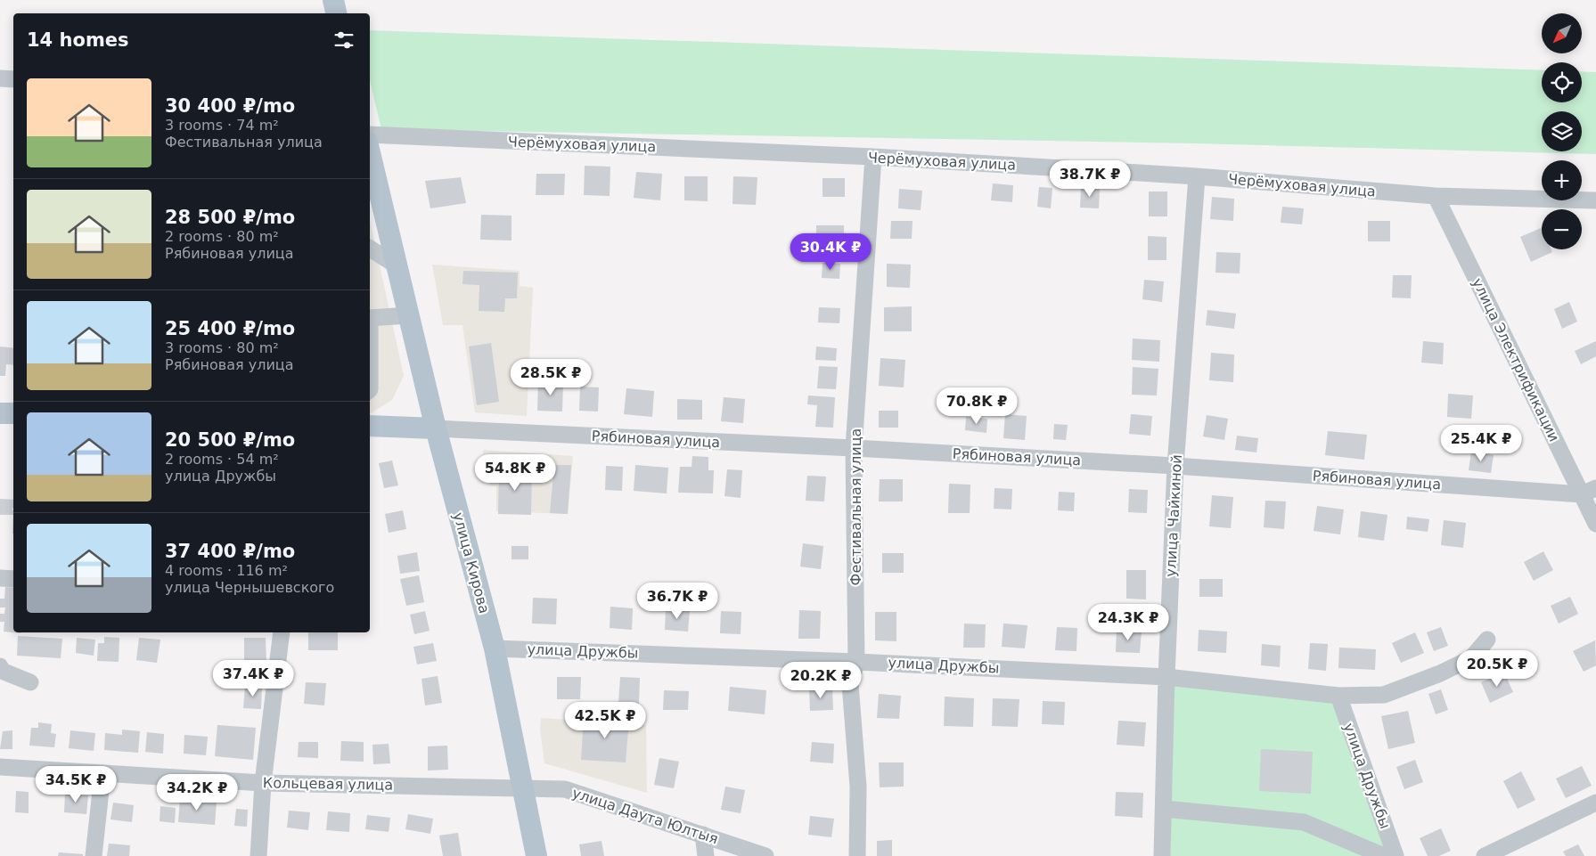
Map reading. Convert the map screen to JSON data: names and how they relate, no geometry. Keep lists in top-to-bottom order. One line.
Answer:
{"streets":{"main road":["улица Кирова"],"street":["Черёмуховая улица","улица Электрификации","Рябиновая улица","Фестивальная улица","улица Чайкиной","улица Дружбы","Кольцевая улица","улица Даута Юлтыя"]},"crossings":[["Черёмуховая улица","улица Электрификации"],["Черёмуховая улица","Фестивальная улица"],["Черёмуховая улица","улица Чайкиной"],["улица Электрификации","Рябиновая улица"],["Рябиновая улица","Фестивальная улица"],["Рябиновая улица","улица Чайкиной"],["Рябиновая улица","улица Кирова"],["Фестивальная улица","улица Дружбы"],["улица Чайкиной","улица Дружбы"],["улица Кирова","улица Дружбы"],["улица Кирова","Кольцевая улица"],["улица Кирова","улица Даута Юлтыя"],["Кольцевая улица","улица Даута Юлтыя"]],"north":"bottom left","page":{"map_buttons":["+","−"],"heading":"14 homes","list":[{"name":"30 400 ₽/mo","note":"3 rooms · 74 m² · Фестивальная улица"},{"name":"28 500 ₽/mo","note":"2 rooms · 80 m² · Рябиновая улица"},{"name":"25 400 ₽/mo","note":"3 rooms · 80 m² · Рябиновая улица"},{"name":"20 500 ₽/mo","note":"2 rooms · 54 m² · улица Дружбы"},{"name":"37 400 ₽/mo","note":"4 rooms · 116 m² · улица Чернышевского"}],"price":["38.7K ₽","30.4K ₽","28.5K ₽","70.8K ₽","25.4K ₽","54.8K ₽","36.7K ₽","24.3K ₽","20.5K ₽","37.4K ₽","20.2K ₽","42.5K ₽","34.5K ₽","34.2K ₽"]}}
